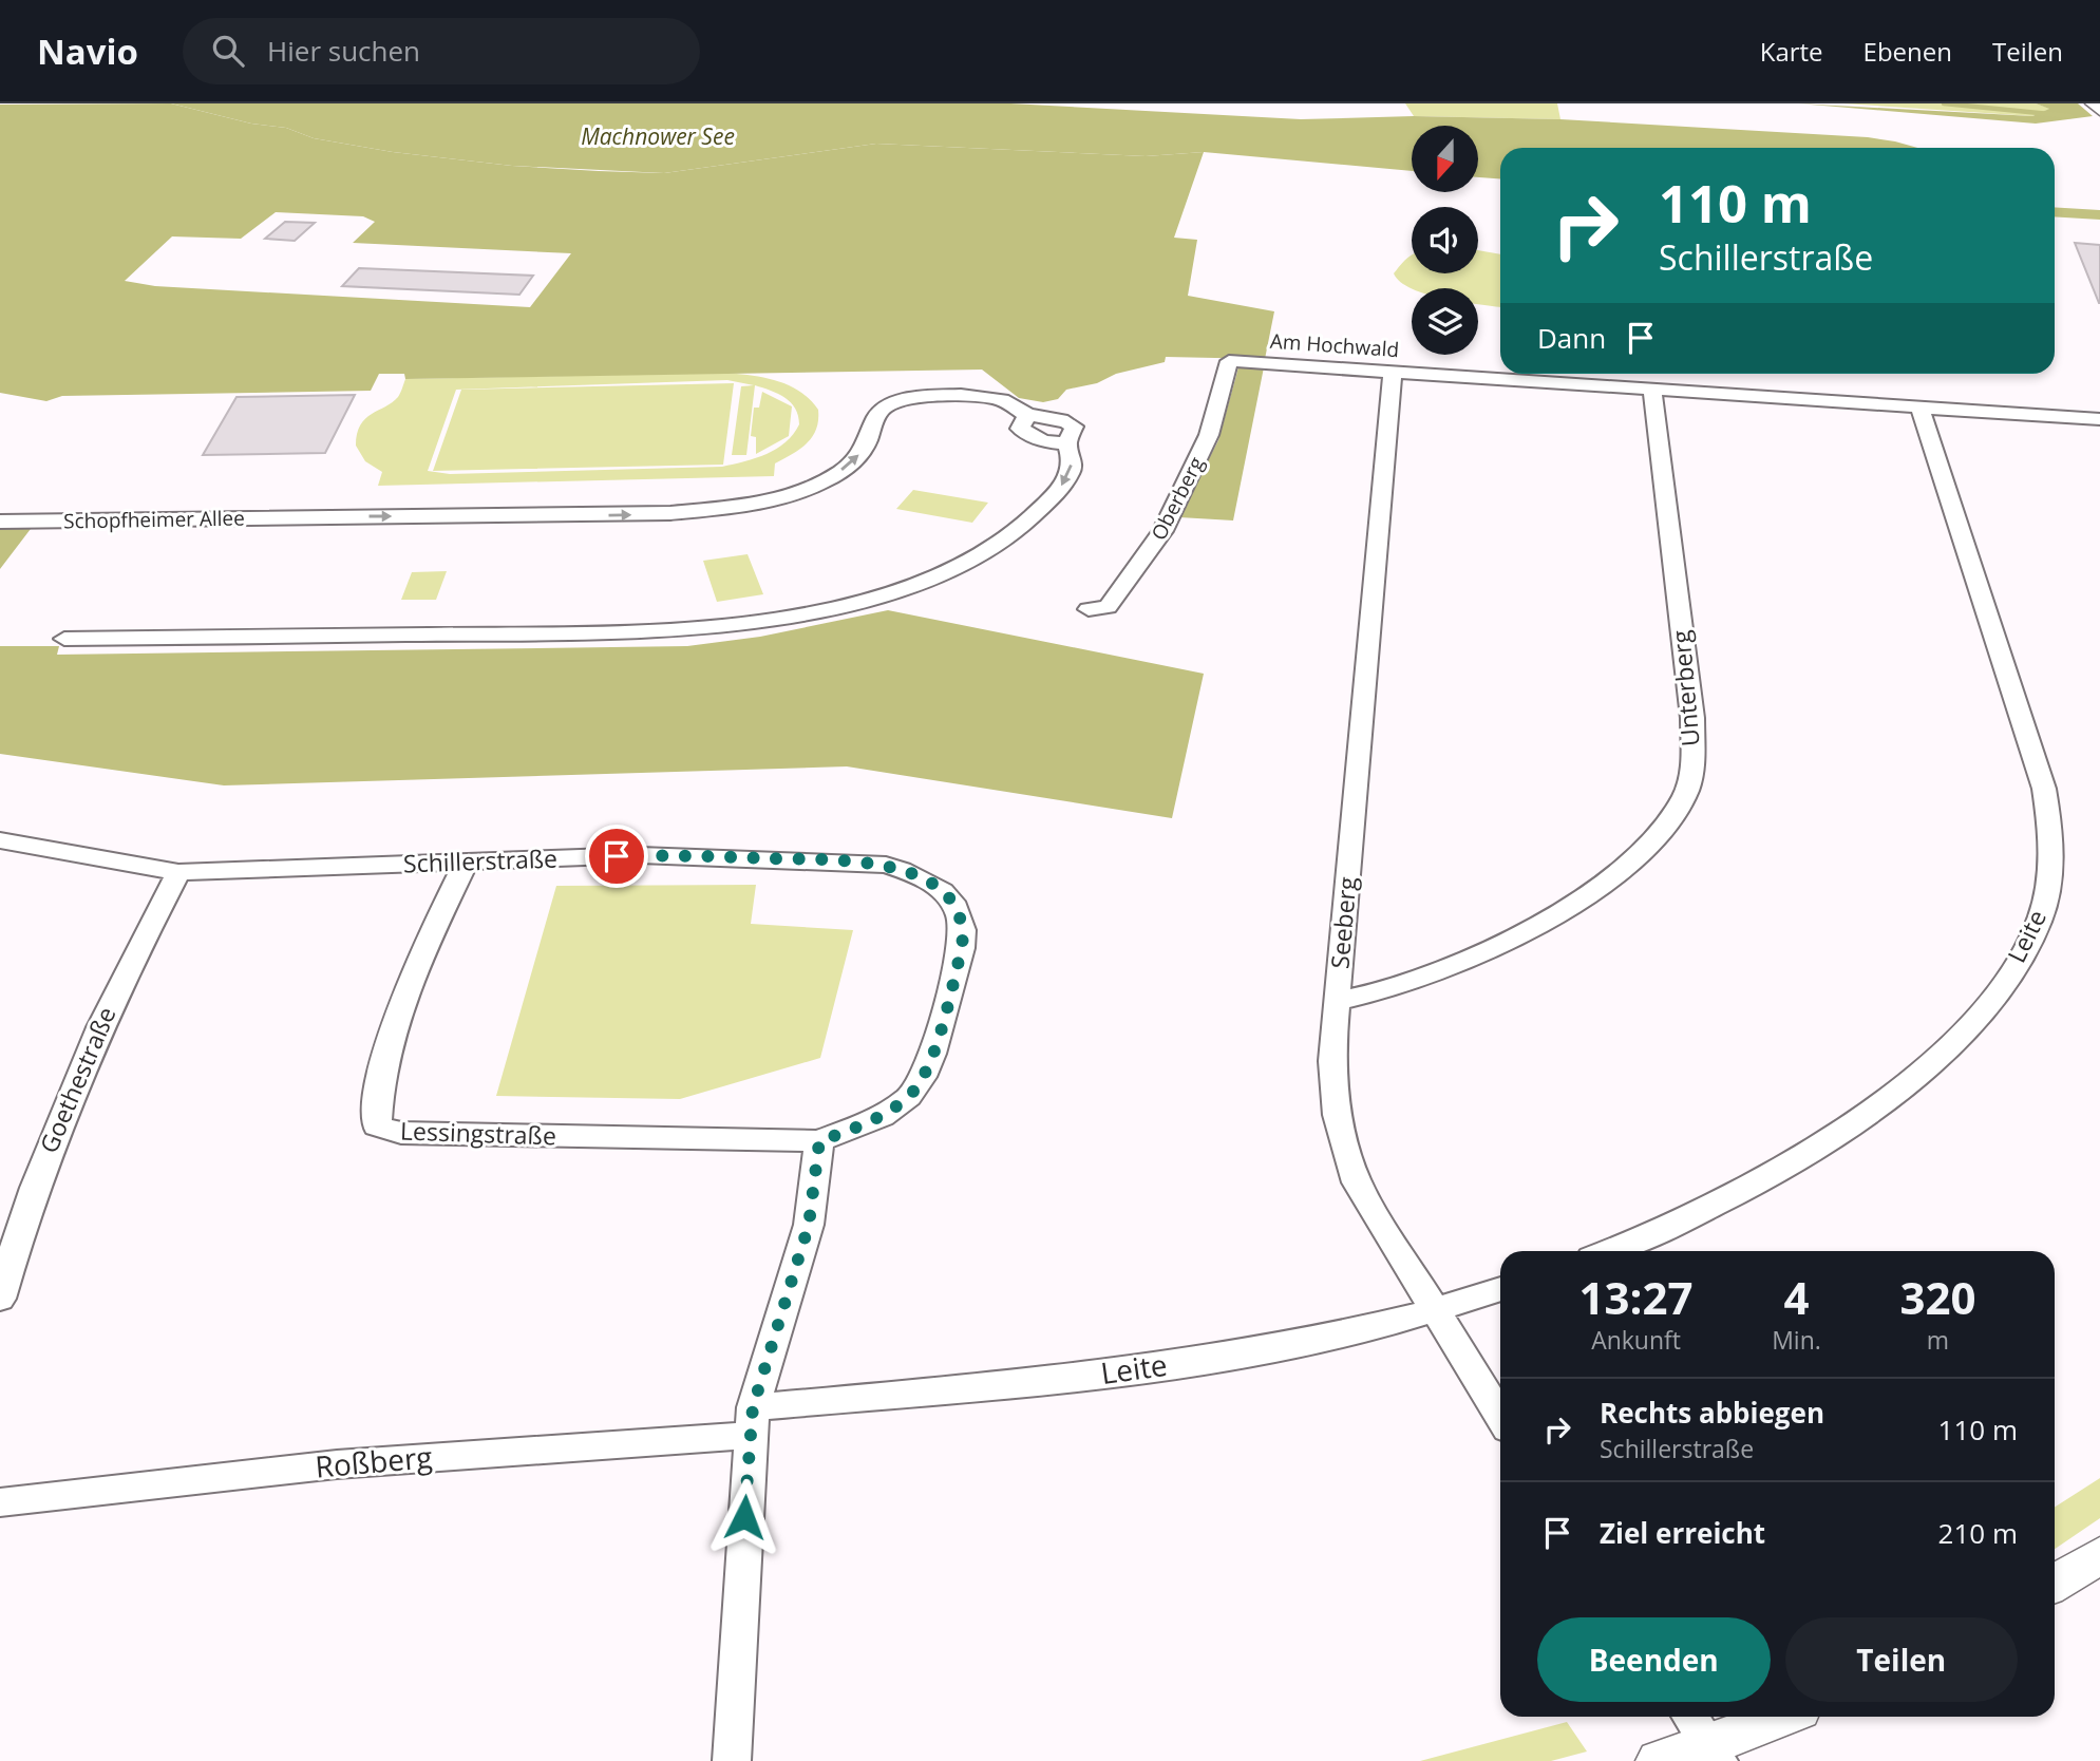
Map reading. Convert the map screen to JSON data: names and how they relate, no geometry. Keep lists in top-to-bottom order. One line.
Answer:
{"streets":{"street":["Am Hochwald","Oberberg","Schopfheimer Allee","Unterberg","Schillerstraße","Seeberg","Leite","Goethestraße","Lessingstraße","Roßberg"]},"crossings":[["Am Hochwald","Oberberg"],["Am Hochwald","Unterberg"],["Am Hochwald","Seeberg"],["Am Hochwald","Leite"],["Unterberg","Seeberg"],["Schillerstraße","Goethestraße"],["Schillerstraße","Lessingstraße"],["Seeberg","Leite"],["Leite","Roßberg"]],"water":["Machnower See"],"north":"bottom","page":{"header":"Navio","search":"Hier suchen","nav":["Karte","Ebenen","Teilen"],"turn":["110 m","Schillerstraße"],"then":"Dann","eta":["13:27","Ankunft","4","Min.","320","m"],"list":[{"name":"Rechts abbiegen","note":"Schillerstraße","value":"110 m"},{"name":"Ziel erreicht","value":"210 m"}],"buttons":["Beenden","Teilen"]}}
